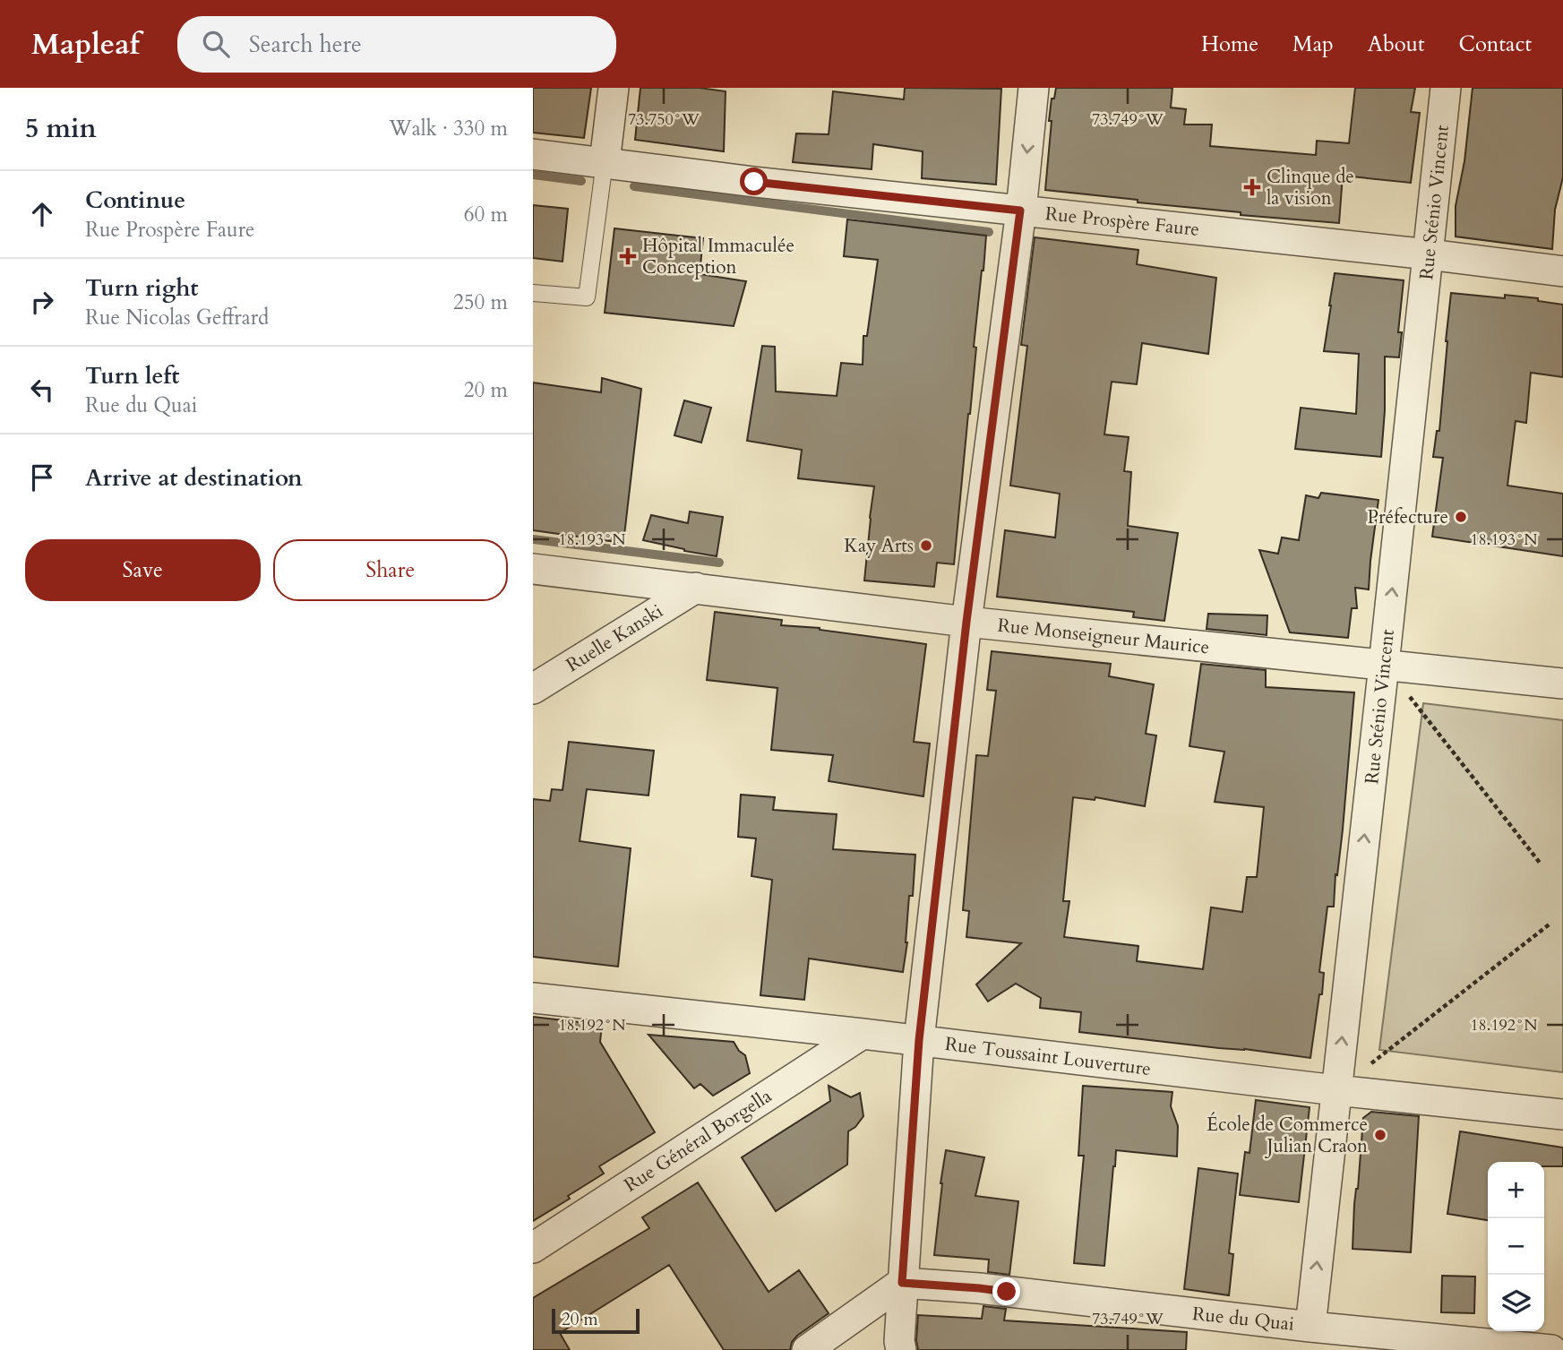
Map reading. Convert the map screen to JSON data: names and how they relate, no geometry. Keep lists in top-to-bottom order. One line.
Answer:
{"streets":{"street":["Rue Sténio Vincent","Rue Prospère Faure","Rue Monseigneur Maurice","Ruelle Kanski","Rue Toussaint Louverture","Rue Général Borgella","Rue du Quai"]},"crossings":[["Rue Sténio Vincent","Rue Prospère Faure"],["Rue Sténio Vincent","Rue Monseigneur Maurice"],["Rue Sténio Vincent","Rue Toussaint Louverture"],["Rue Sténio Vincent","Rue du Quai"],["Rue Monseigneur Maurice","Ruelle Kanski"],["Rue Toussaint Louverture","Rue Général Borgella"]],"one_way":["Rue Sténio Vincent"],"places":{"health":["Clinque de la vision","Hôpital Immaculée Conception"],"other":["Préfecture","Kay Arts","École de Commerce Julian Craon"]},"scale_bar":"20 m","page":{"header":"Mapleaf","search":"Search here","nav":["Home","Map","About","Contact"],"heading":["5 min","Walk · 330 m"],"list":[["Continue","Rue Prospère Faure","60 m"],["Turn right","Rue Nicolas Geffrard","250 m"],["Turn left","Rue du Quai","20 m"],"Arrive at destination"],"buttons":["Save","Share"],"map_buttons":["+","−"],"scale":"20 m"},"coordinates":["73.750°W","73.749°W","18.193°N","18.192°N"]}
